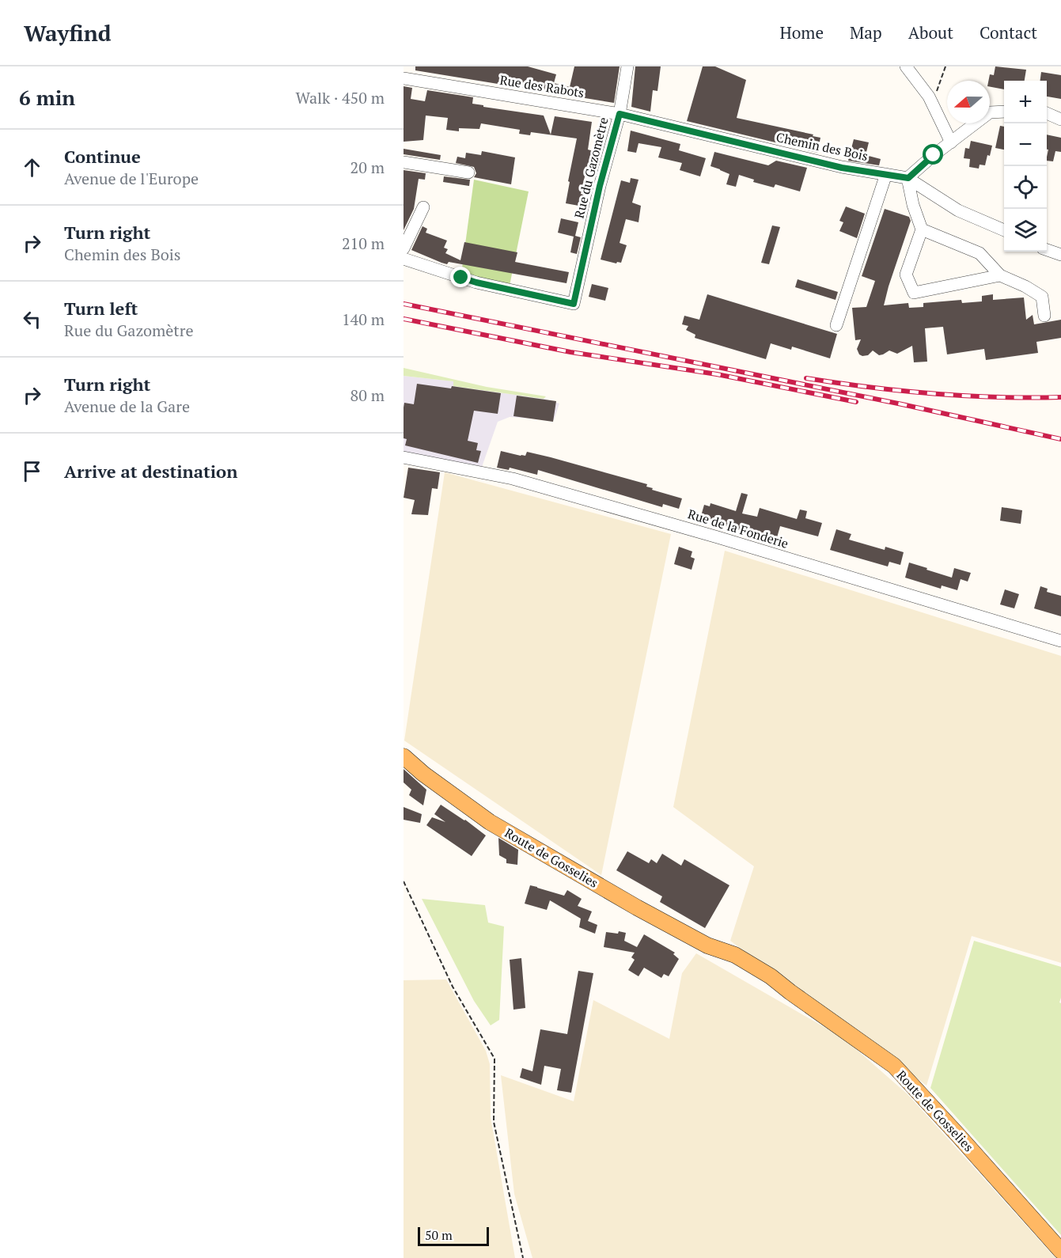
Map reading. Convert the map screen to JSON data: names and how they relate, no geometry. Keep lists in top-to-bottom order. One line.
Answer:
{"streets":{"main road":["Route de Gosselies"],"street":["Rue des Rabots","Chemin des Bois","Rue du Gazomètre","Rue de la Fonderie"]},"crossings":[["Rue des Rabots","Chemin des Bois"],["Rue des Rabots","Rue du Gazomètre"],["Chemin des Bois","Rue du Gazomètre"]],"scale_bar":"50 m","north":"left","page":{"header":"Wayfind","nav":["Home","Map","About","Contact"],"heading":["6 min","Walk · 450 m"],"map_buttons":["+","−"],"list":[["Continue","Avenue de l'Europe","20 m"],["Turn right","Chemin des Bois","210 m"],["Turn left","Rue du Gazomètre","140 m"],["Turn right","Avenue de la Gare","80 m"],"Arrive at destination"],"scale":"50 m"}}
